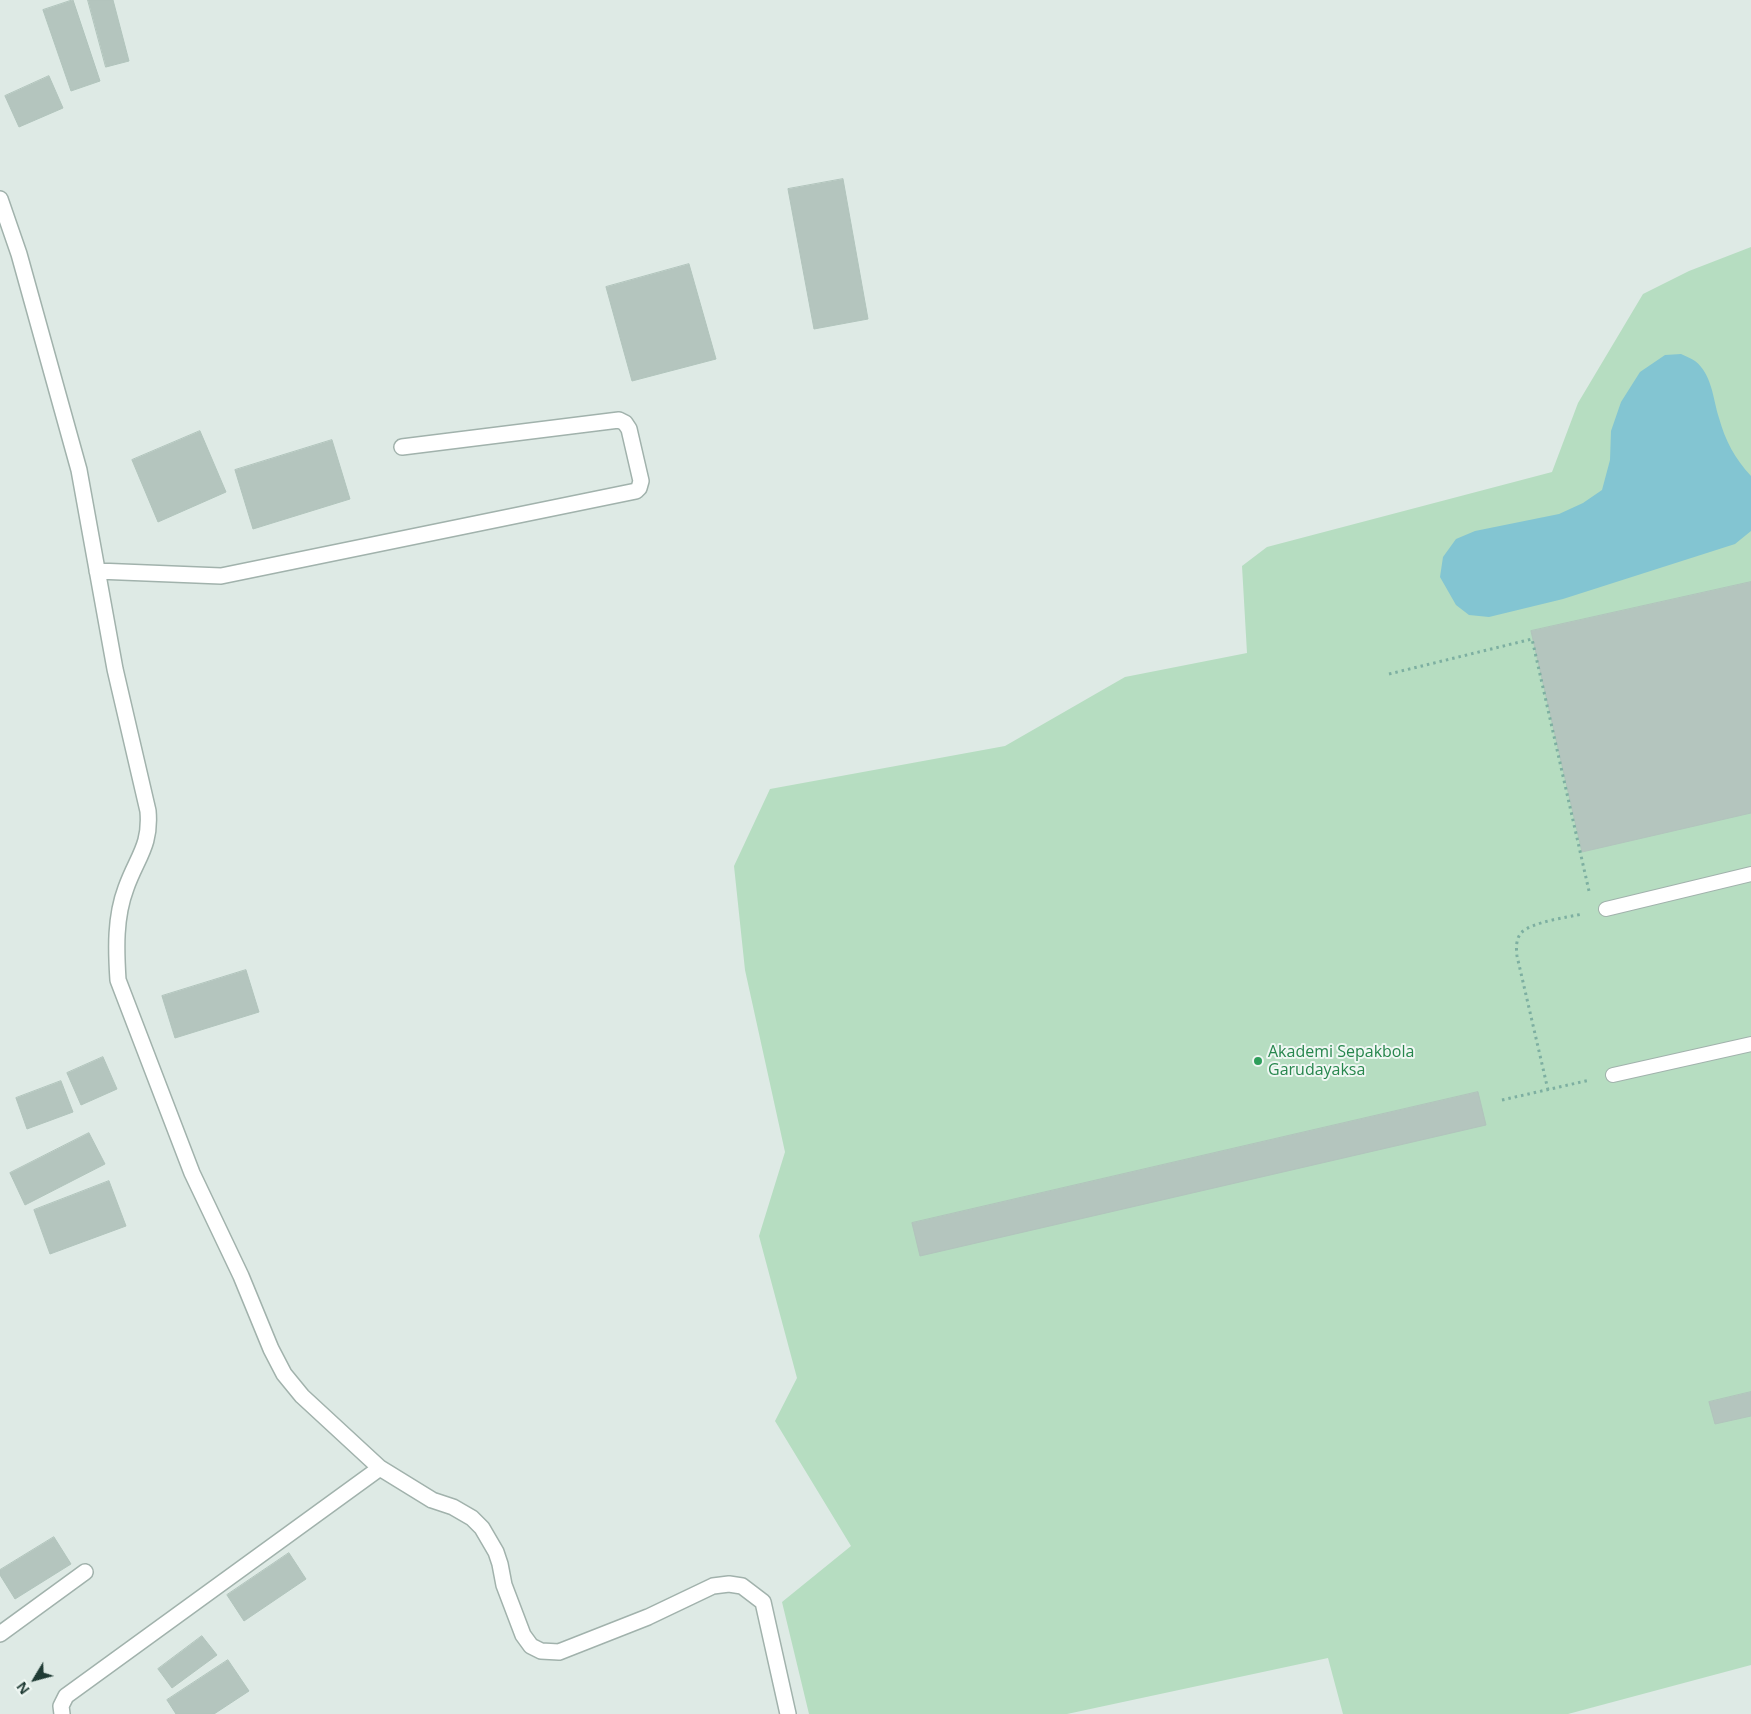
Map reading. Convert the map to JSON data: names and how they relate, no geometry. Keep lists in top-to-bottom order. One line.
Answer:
{"places":["Akademi Sepakbola Garudayaksa"],"north":"bottom left"}
